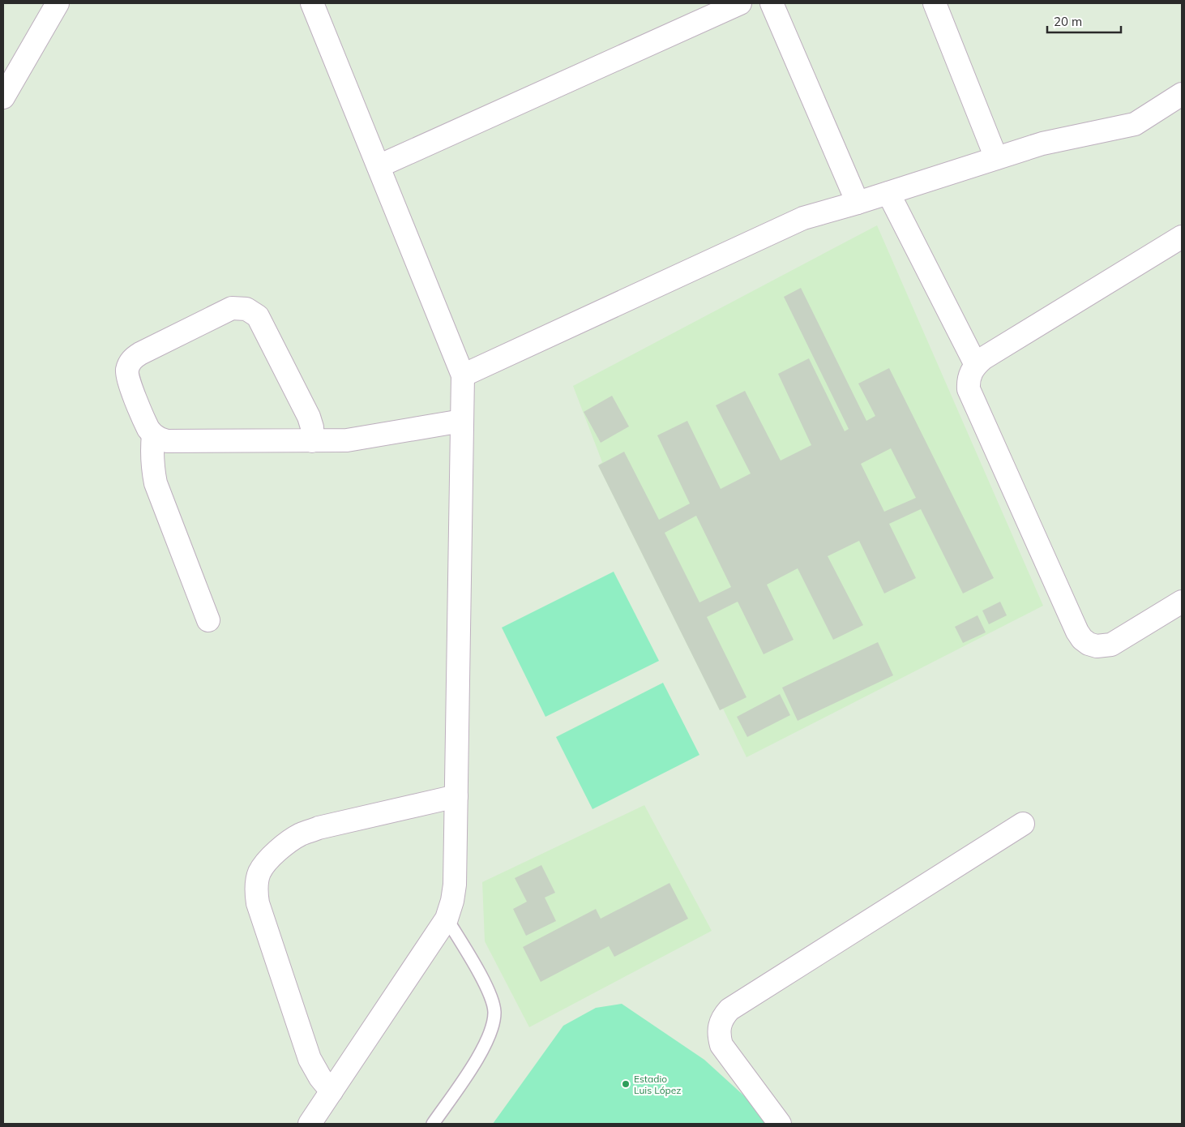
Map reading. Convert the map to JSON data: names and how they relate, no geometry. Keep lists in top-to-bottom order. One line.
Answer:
{"places":["Estadio Luis López"],"scale_bar":"20 m"}
